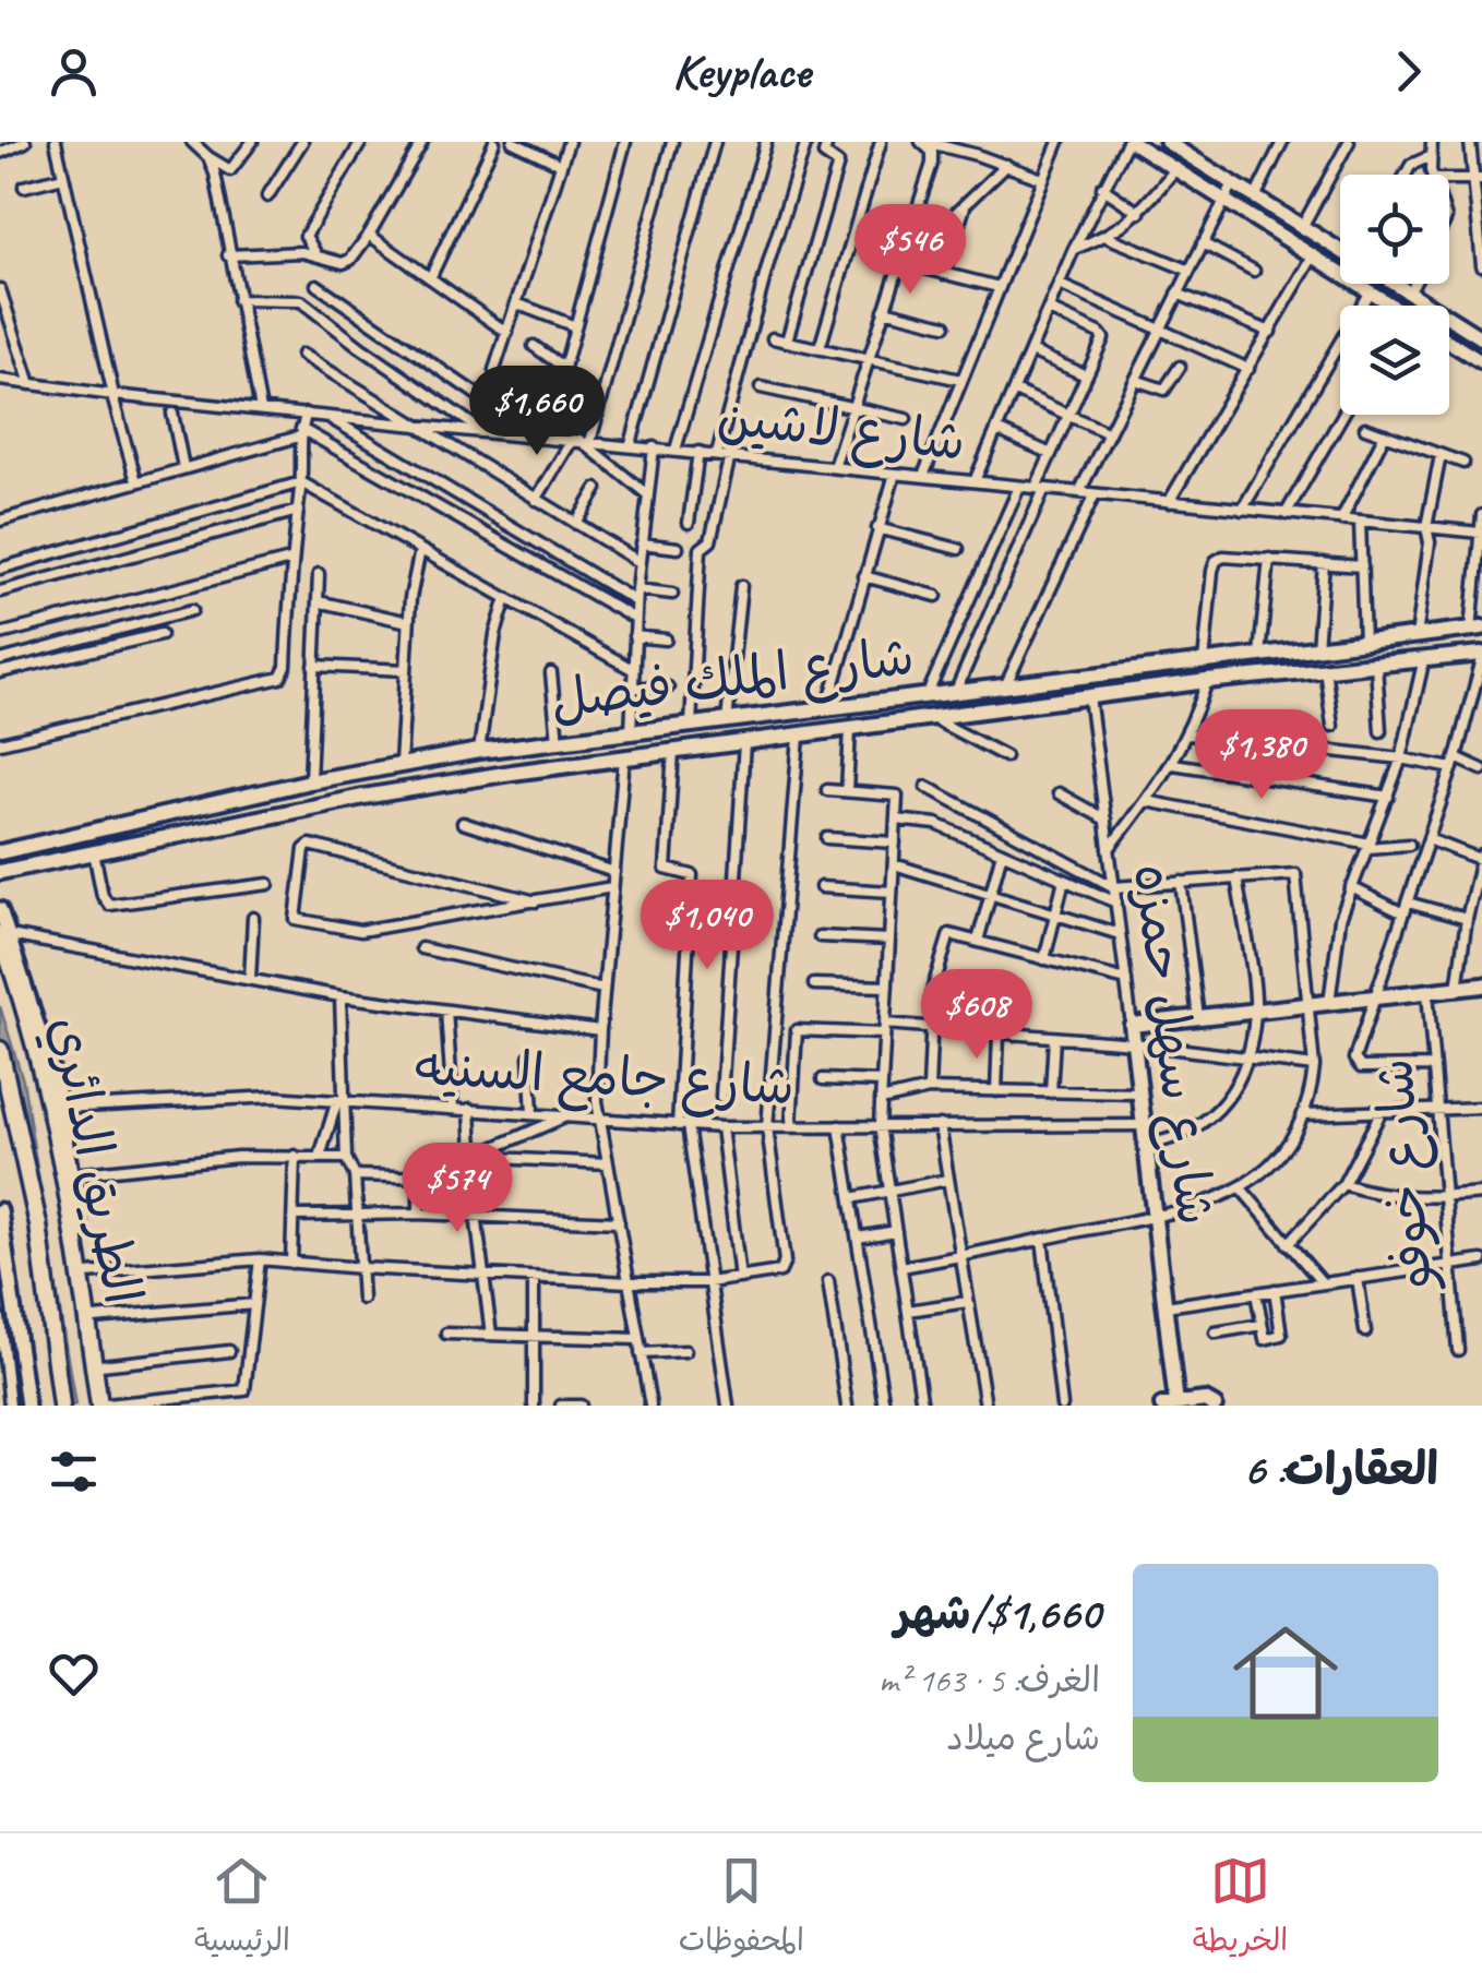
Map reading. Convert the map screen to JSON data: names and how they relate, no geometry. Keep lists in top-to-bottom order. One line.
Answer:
{"streets":{"highway":["الطريق الدائري"],"main road":["شارع الملك فيصل","شارع سهل حمزه"],"street":["شارع لاشين","شارع جامع السنيه","شارع خوفو"]},"crossings":[["شارع الملك فيصل","شارع سهل حمزه"],["شارع سهل حمزه","شارع جامع السنيه"]],"page":{"header":"Keyplace","price":["$546","$1,660","$1,380","$1,040","$608","$574"],"heading":"العقارات: 6","list":[{"name":"$1,660/شهر","note":"الغرف: 5 · 163 m² · شارع ميلاد"}],"tabs":["الخريطة","المحفوظات","الرئيسية"]}}
